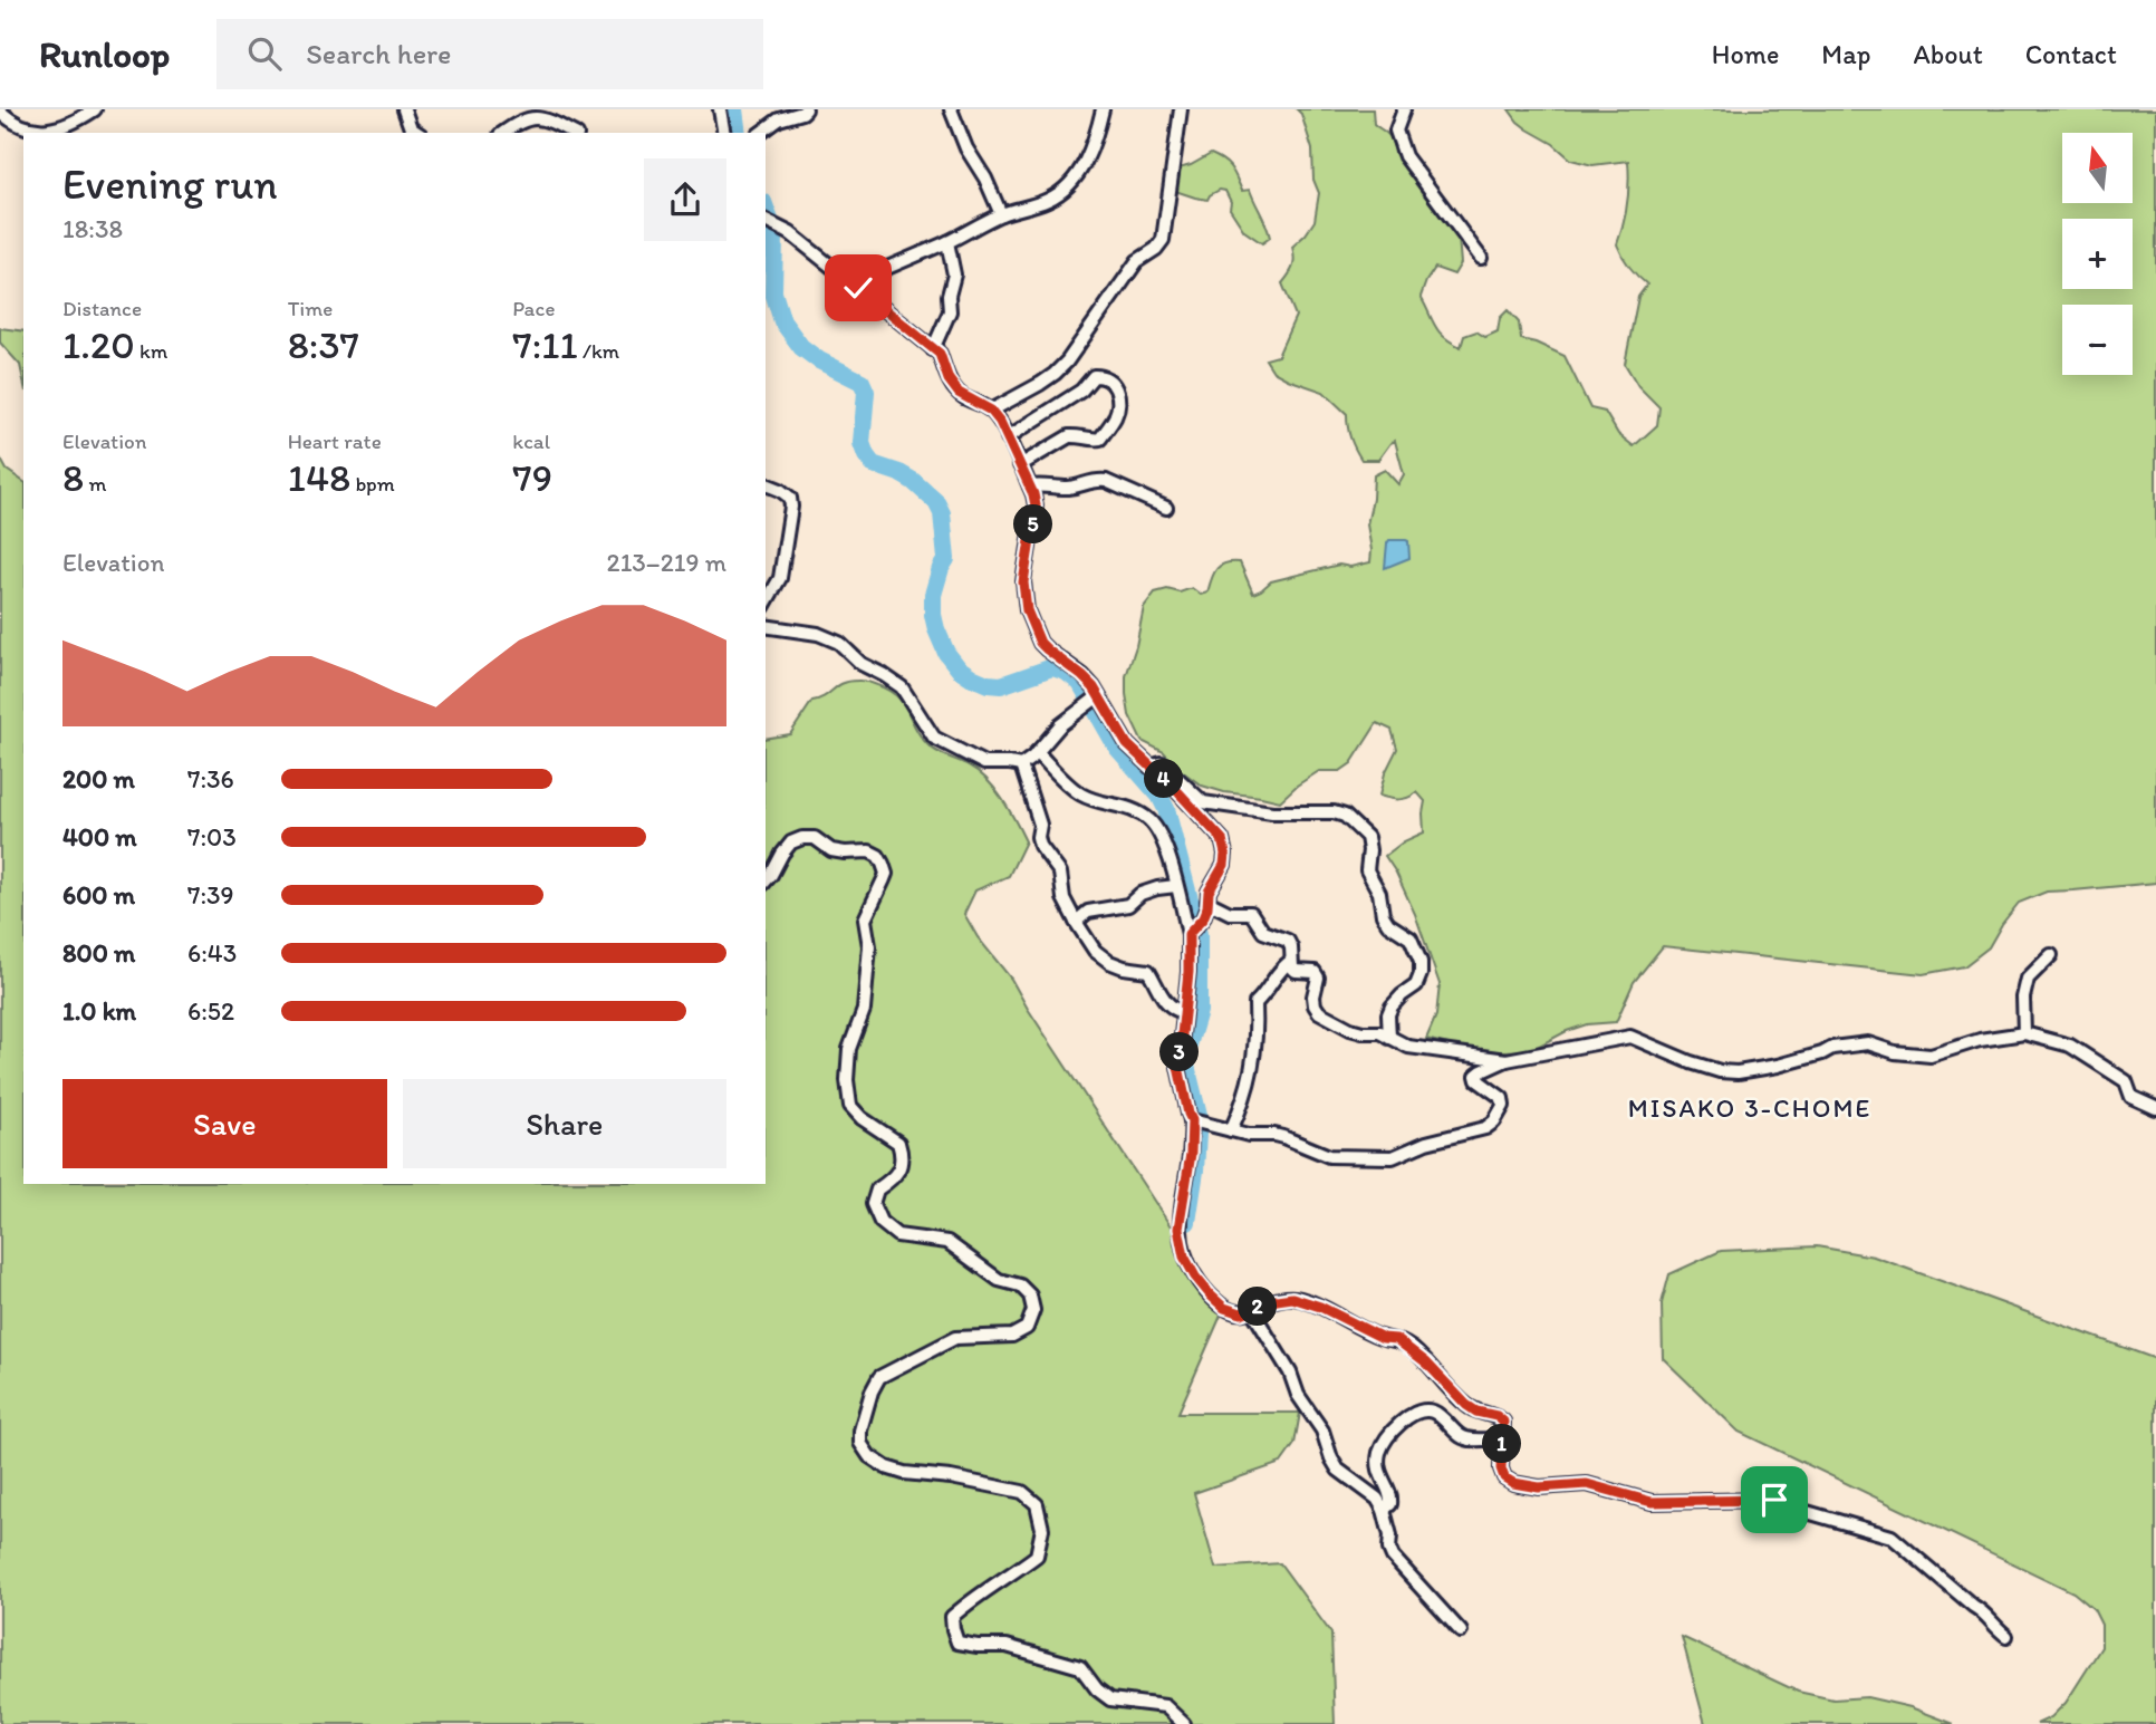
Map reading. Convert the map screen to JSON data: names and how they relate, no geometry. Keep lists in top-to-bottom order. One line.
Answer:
{"districts":["MISAKO 3-CHOME"],"north":"top","page":{"header":"Runloop","search":"Search here","nav":["Home","Map","About","Contact"],"map_buttons":["+","−"],"heading":["Evening run","18:38"],"stats":[["Distance","1.20 km"],["Time","8:37"],["Pace","7:11 /km"],["Elevation","8 m"],["Heart rate","148 bpm"],["kcal","79"]],"pins":["5","4","3","2","1"],"chart":["Elevation","213–219 m"],"list":[{"name":"200 m","note":"7:36"},{"name":"400 m","note":"7:03"},{"name":"600 m","note":"7:39"},{"name":"800 m","note":"6:43"},{"name":"1.0 km","note":"6:52"}],"buttons":["Save","Share"]}}
